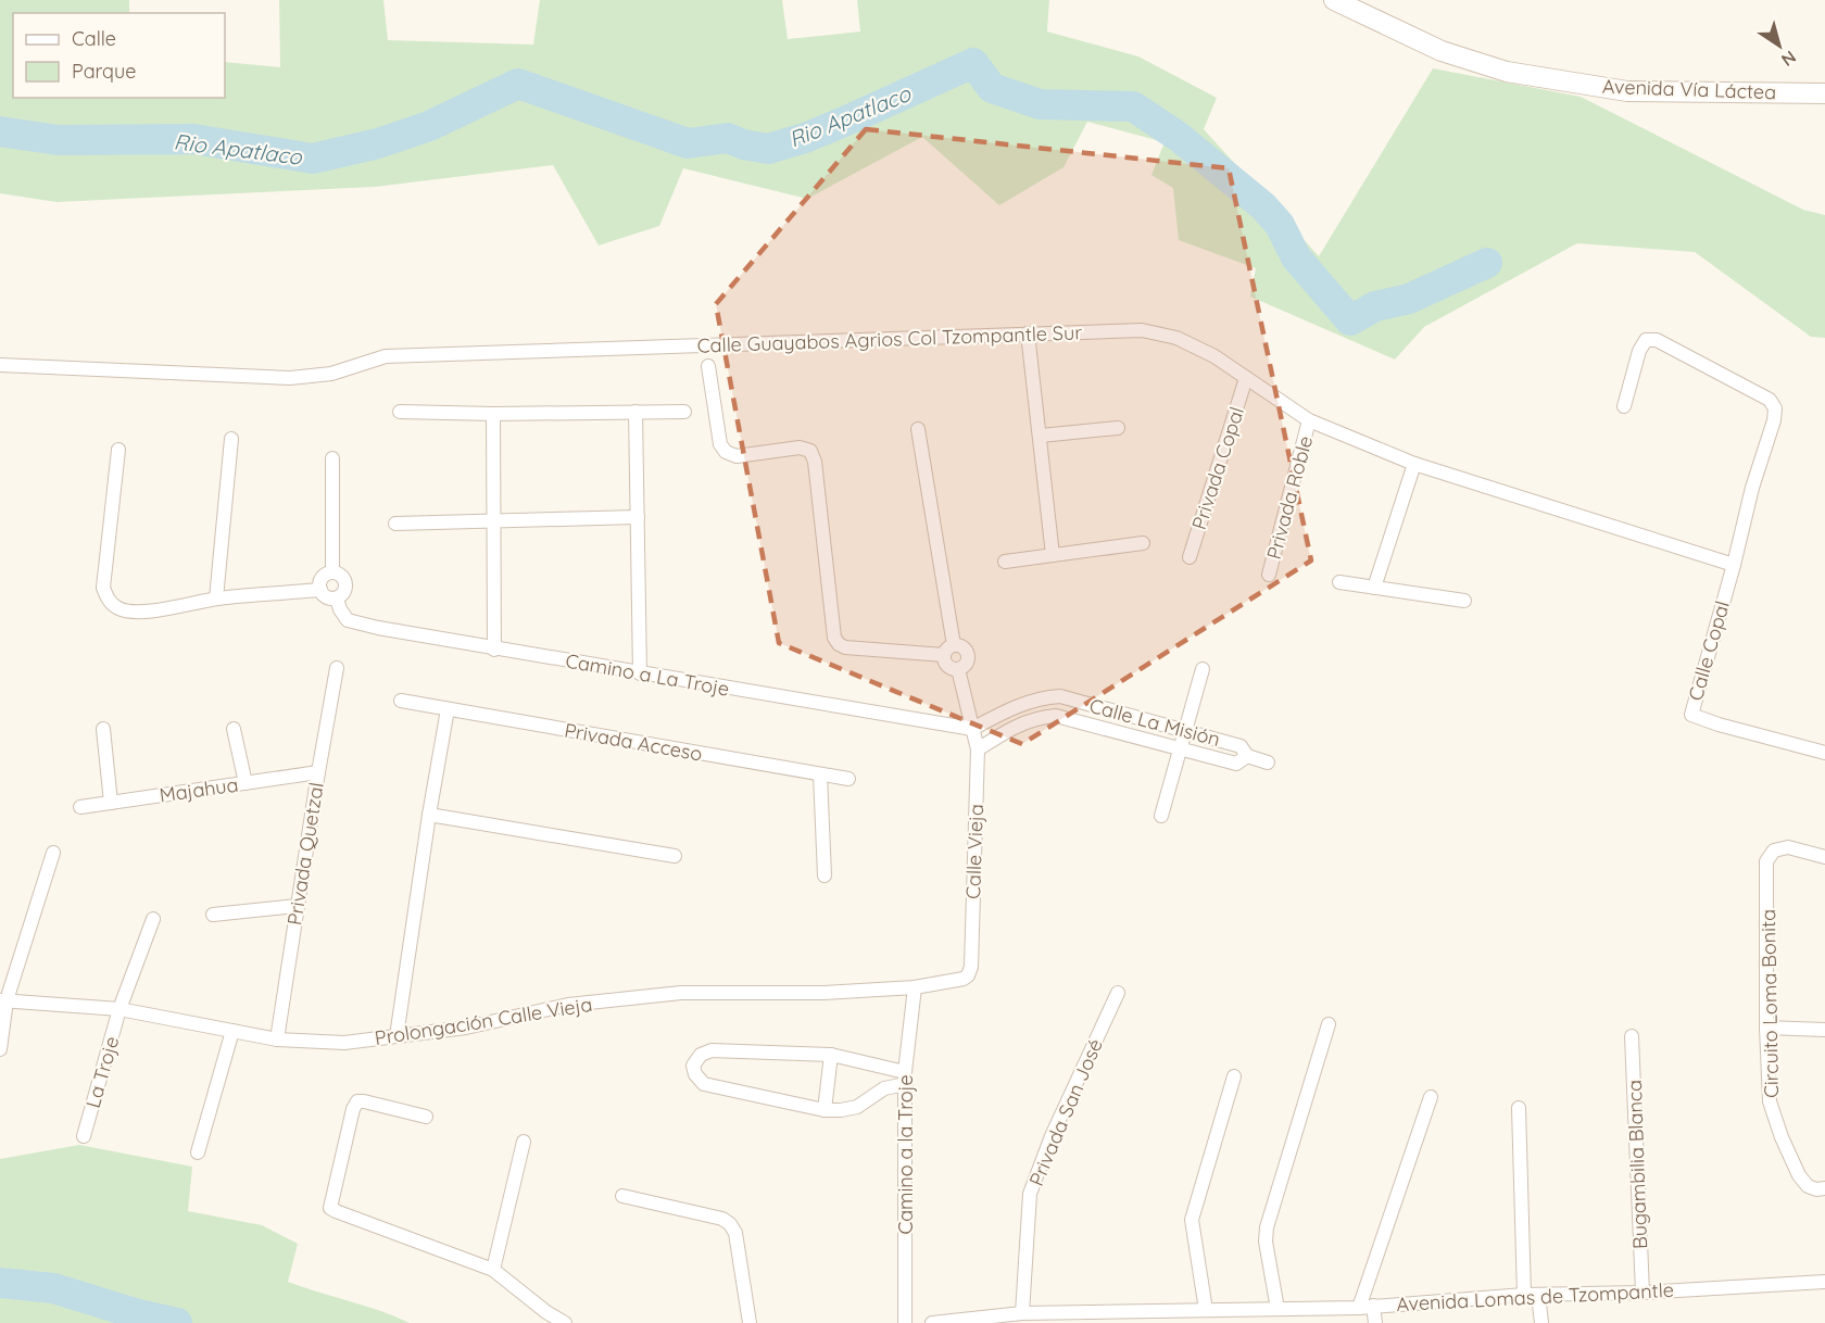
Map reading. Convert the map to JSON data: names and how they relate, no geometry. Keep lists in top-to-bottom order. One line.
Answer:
{"streets":{"street":["Avenida Vía Láctea","Calle Guayabos Agrios Col Tzompantle Sur","Privada Copal","Privada Roble","Calle Copal","Camino a La Troje","Calle La Misión","Privada Acceso","Majahua","Calle Vieja","Privada Quetzal","Circuito Loma Bonita","Prolongación Calle Vieja","La Troje","Privada San José","Camino a la Troje","Bugambilia Blanca","Avenida Lomas de Tzompantle"]},"crossings":[["Calle Guayabos Agrios Col Tzompantle Sur","Privada Copal"],["Calle Guayabos Agrios Col Tzompantle Sur","Privada Roble"],["Calle Guayabos Agrios Col Tzompantle Sur","Calle Copal"],["Camino a La Troje","Calle La Misión"],["Camino a La Troje","Calle Vieja"],["Calle La Misión","Calle Vieja"],["Majahua","Privada Quetzal"],["Calle Vieja","Prolongación Calle Vieja"],["Privada Quetzal","Prolongación Calle Vieja"],["Prolongación Calle Vieja","La Troje"],["Prolongación Calle Vieja","Camino a la Troje"],["Privada San José","Avenida Lomas de Tzompantle"],["Bugambilia Blanca","Avenida Lomas de Tzompantle"]],"water":["Rio Apatlaco"],"legend":["Calle","Parque"],"north":"bottom right"}
